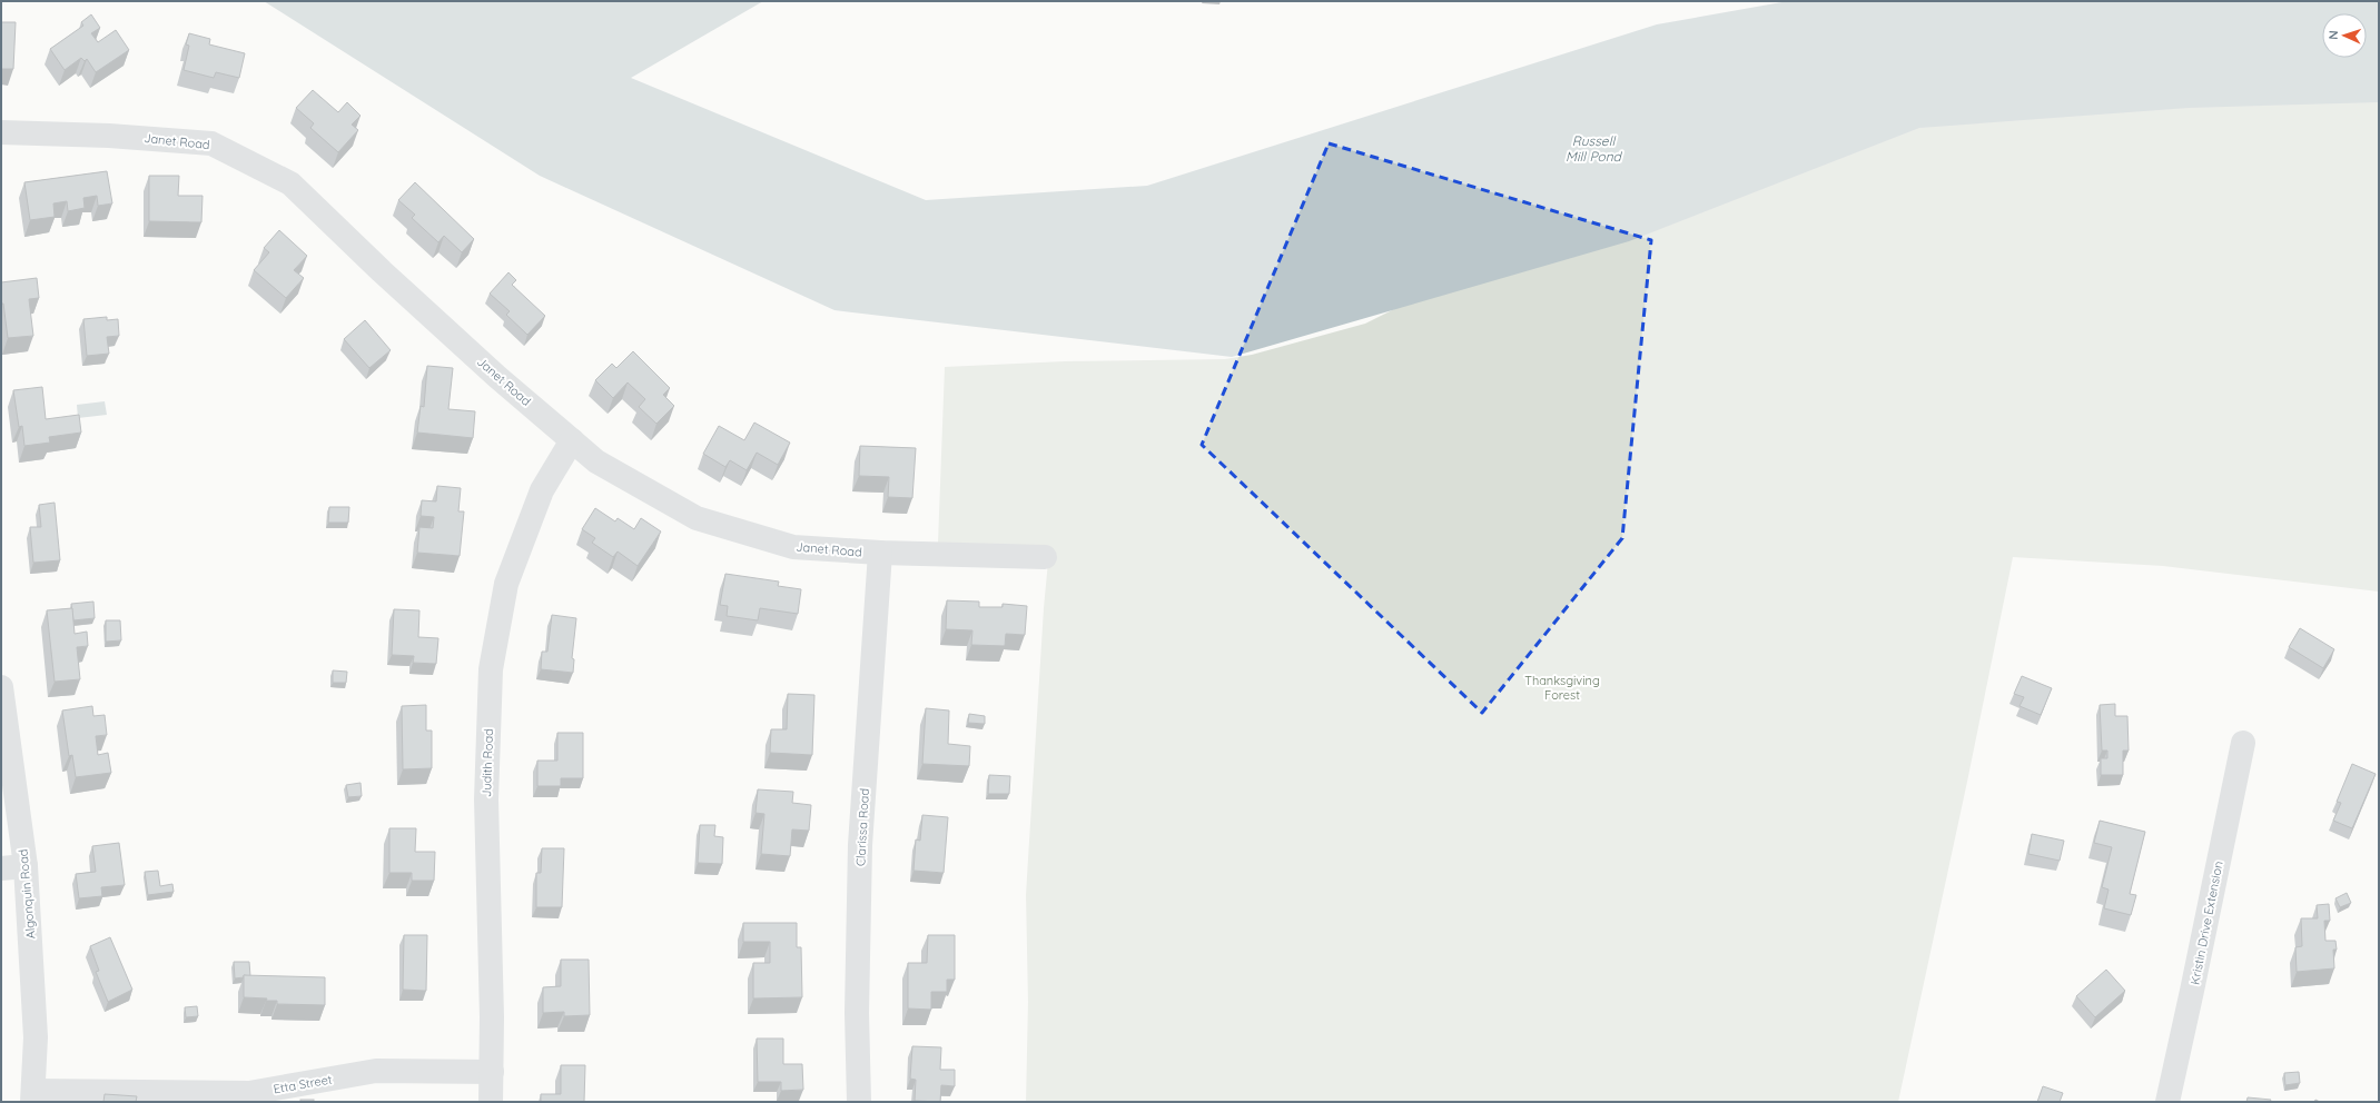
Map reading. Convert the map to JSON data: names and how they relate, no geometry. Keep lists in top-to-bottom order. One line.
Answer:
{"streets":{"street":["Janet Road","Judith Road","Clarissa Road","Algonquin Road","Kristin Drive Extension","Etta Street"]},"crossings":[["Janet Road","Judith Road"],["Janet Road","Clarissa Road"],["Judith Road","Etta Street"],["Algonquin Road","Etta Street"]],"water":["Russell Mill Pond"],"parks":["Thanksgiving Forest"],"north":"left"}
